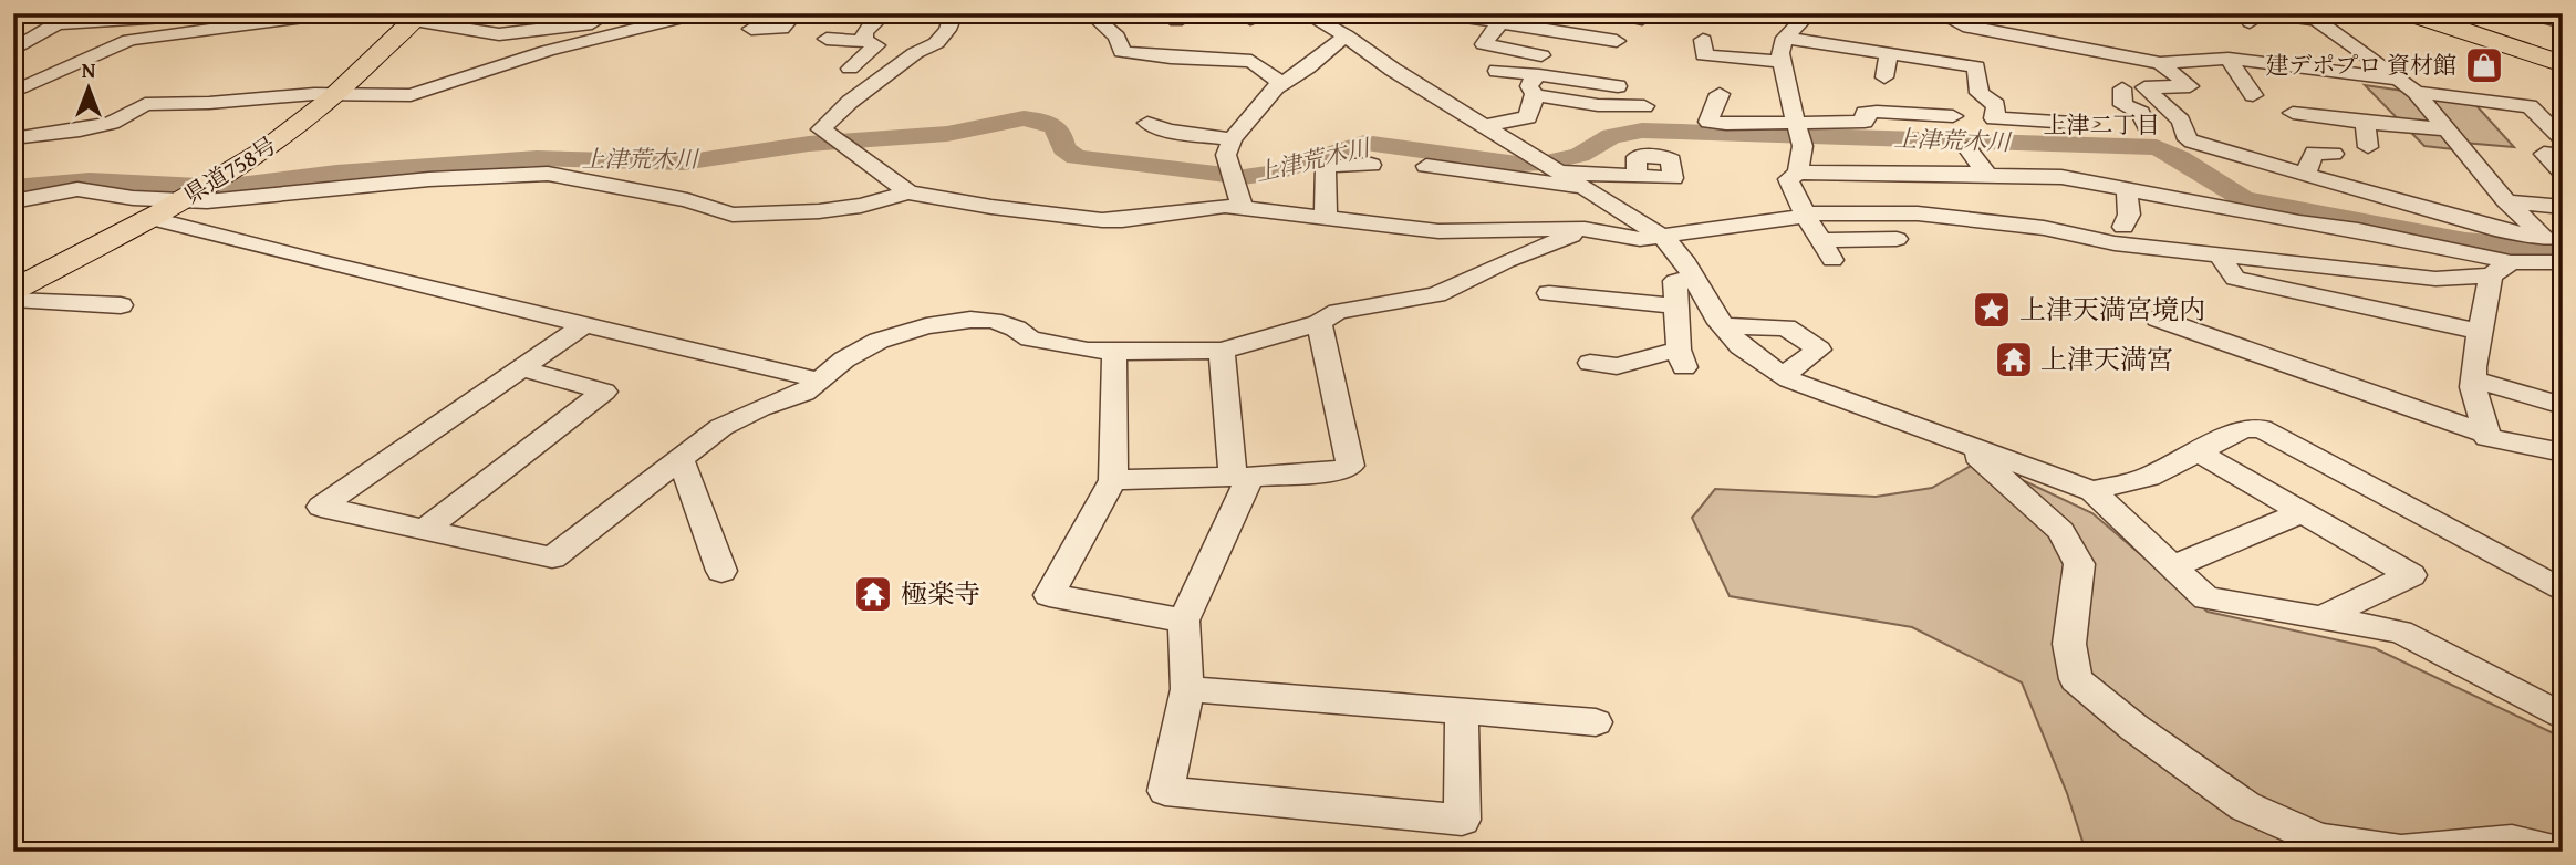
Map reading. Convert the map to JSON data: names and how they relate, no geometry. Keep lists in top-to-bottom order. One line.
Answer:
{"streets":{"main road":["県道758号"]},"districts":["上津二丁目"],"water":["上津荒木川"],"places":{"shop":["建デポプロ 資材館"],"place":["上津天満宮境内"],"temple":["上津天満宮","極楽寺"]},"north":"top"}
